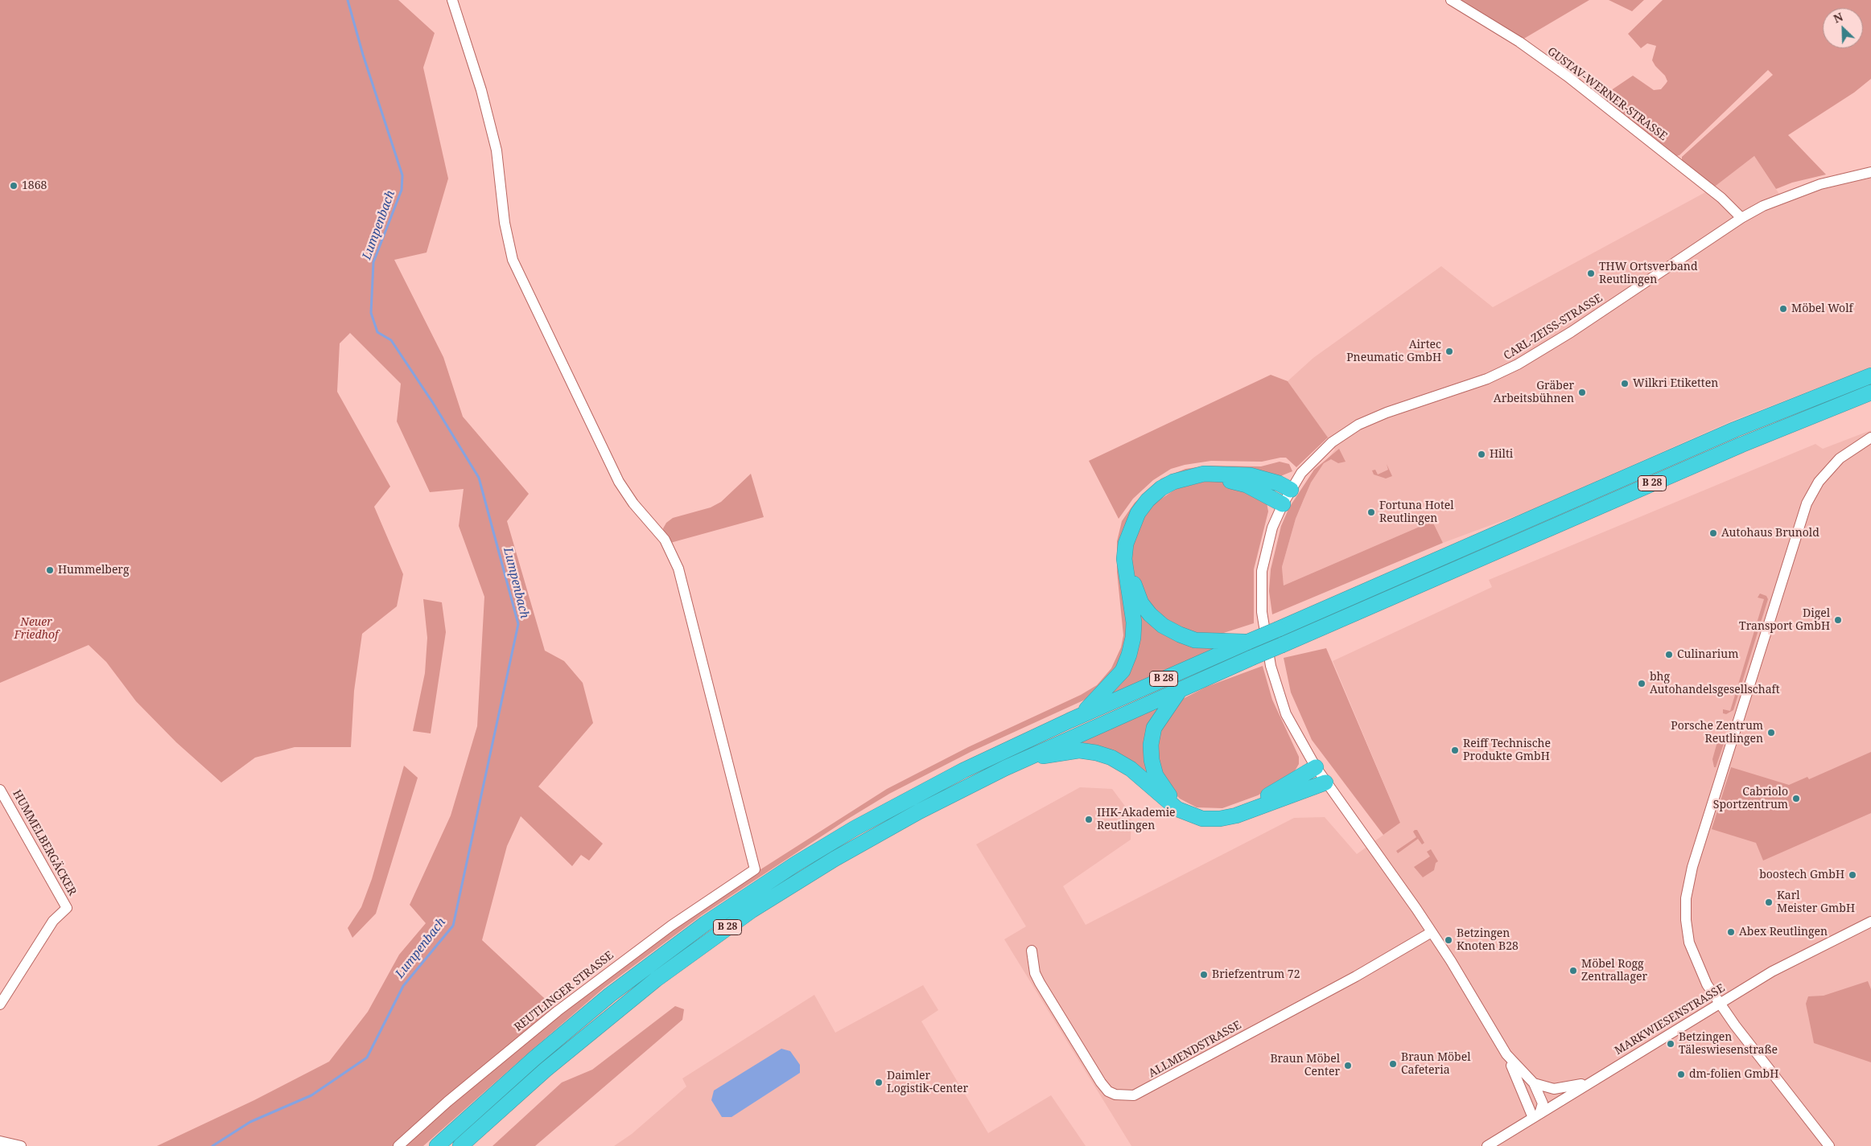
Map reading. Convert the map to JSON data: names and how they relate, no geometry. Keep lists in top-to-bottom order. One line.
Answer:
{"streets":{"highway":["B 28"],"street":["GUSTAV-WERNER-STRASSE","CARL-ZEISS-STRASSE","HUMMELBERGÄCKER","REUTLINGER STRASSE","MARKWIESENSTRASSE","ALLMENDSTRASSE"]},"crossings":[["GUSTAV-WERNER-STRASSE","CARL-ZEISS-STRASSE"]],"water":["Lumpenbach"],"parks":["Neuer Friedhof"],"places":["1868","THW Ortsverband Reutlingen","Möbel Wolf","Airtec Pneumatic GmbH","Wilkri Etiketten","Gräber Arbeitsbühnen","Hilti","Fortuna Hotel Reutlingen","Autohaus Brunold","Hummelberg","Digel Transport GmbH","Culinarium","bhg Autohandelsgesellschaft","Porsche Zentrum Reutlingen","Reiff Technische Produkte GmbH","Cabriolo Sportzentrum","IHK-Akademie Reutlingen","boostech GmbH","Karl Meister GmbH","Abex Reutlingen","Betzingen Knoten B28","Möbel Rogg Zentrallager","Briefzentrum 72","Betzingen Täleswiesenstraße","Braun Möbel Cafeteria","Braun Möbel Center","dm-folien GmbH","Daimler Logistik-Center"],"north":"top left"}
